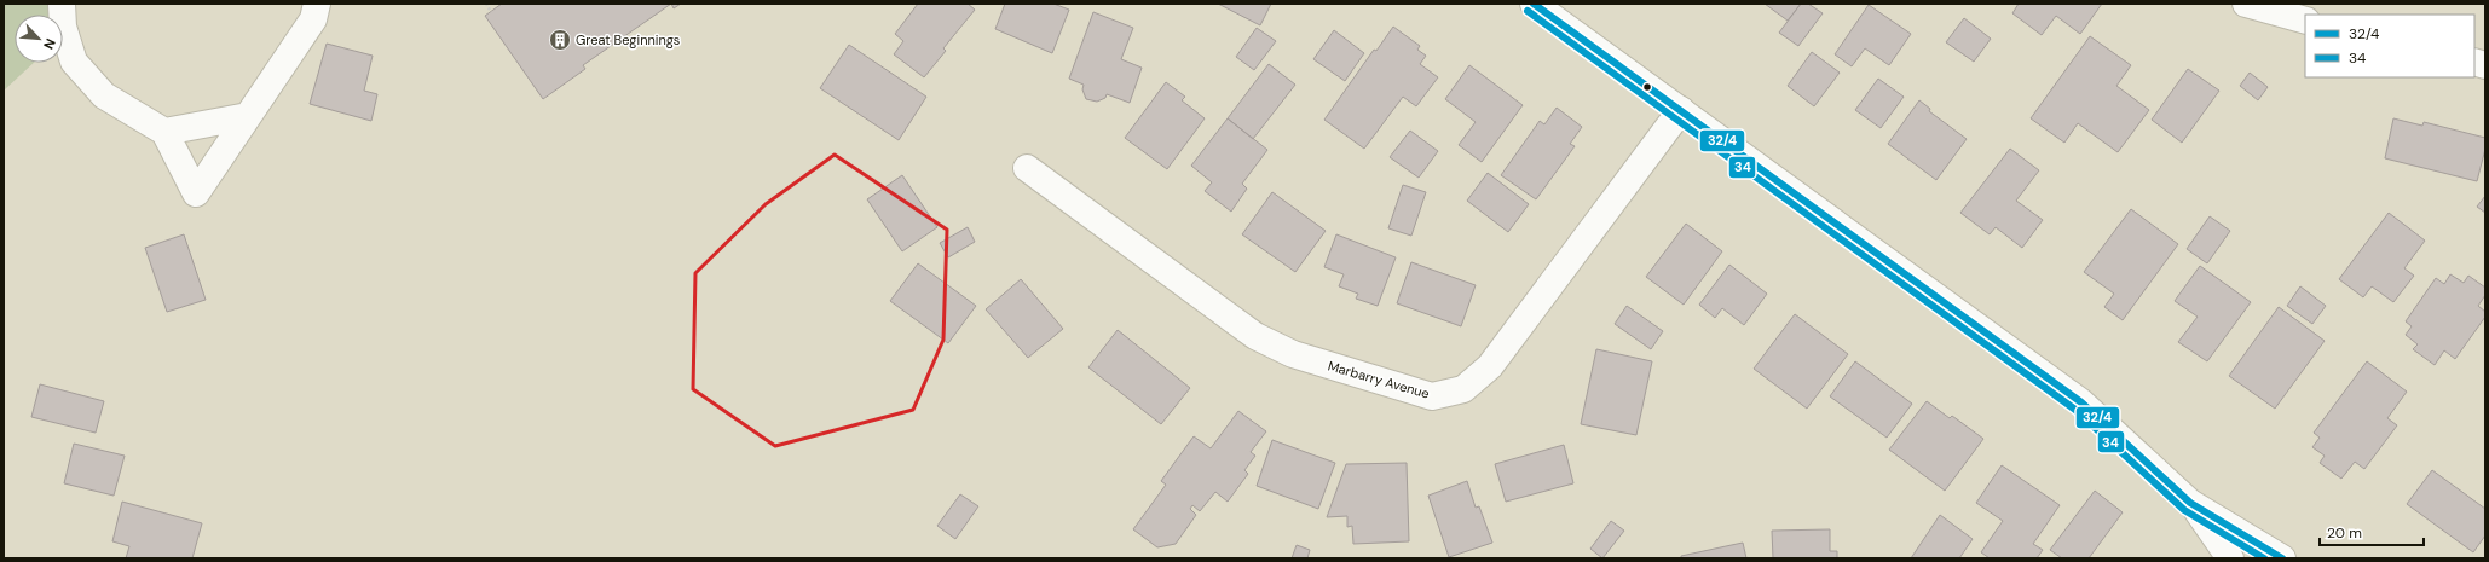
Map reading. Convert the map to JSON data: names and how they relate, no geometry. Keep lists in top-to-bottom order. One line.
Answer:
{"streets":{"main road":["Marbarry Avenue"]},"places":{"building":["Great Beginnings"]},"lines":["transit line 32/4","transit line 34"],"legend":["32/4","34"],"scale_bar":"20 m","north":"bottom right"}
